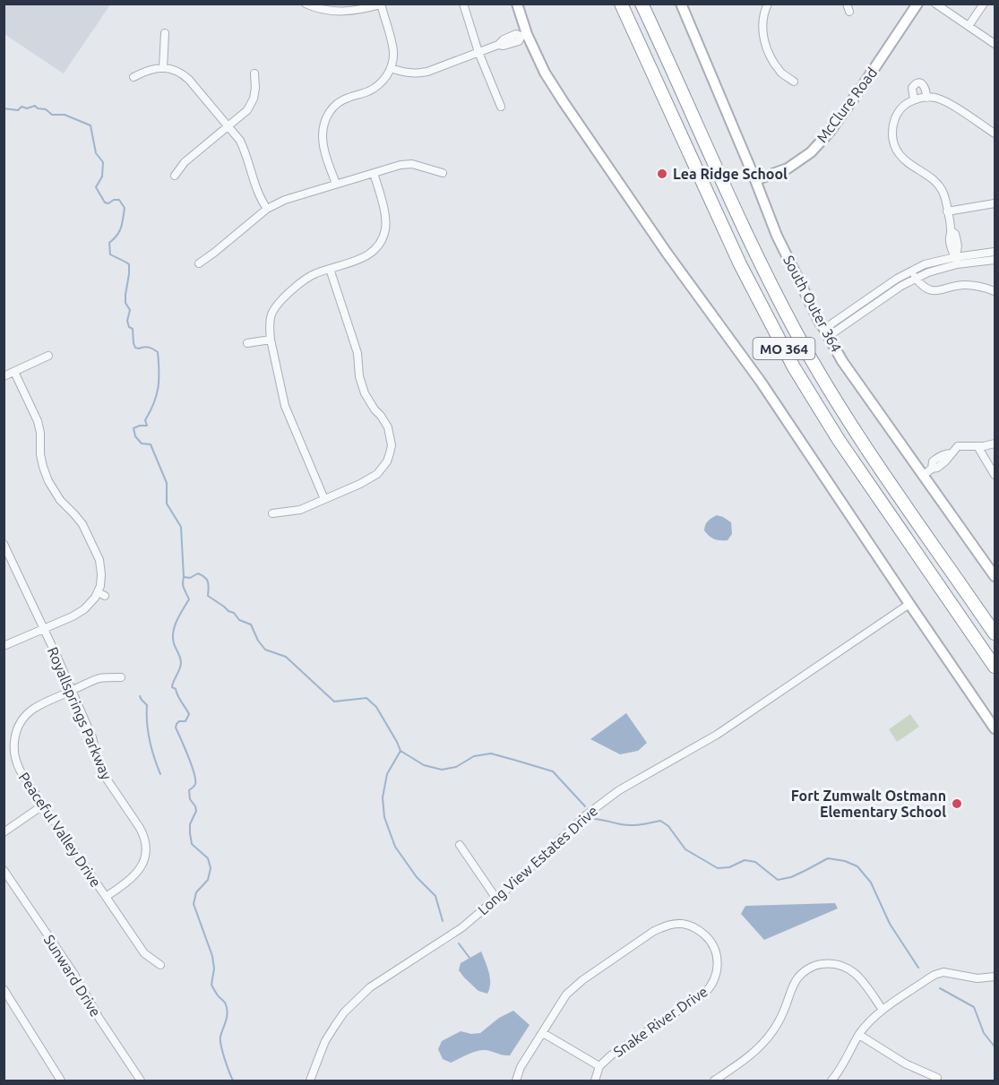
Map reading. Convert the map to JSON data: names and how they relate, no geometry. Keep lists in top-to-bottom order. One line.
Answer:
{"streets":{"highway":["MO 364"],"street":["McClure Road","South Outer 364","Royallsprings Parkway","Peaceful Valley Drive","Long View Estates Drive","Sunward Drive","Snake River Drive"]},"crossings":[["McClure Road","South Outer 364"],["Royallsprings Parkway","Peaceful Valley Drive"]],"places":["Lea Ridge School","Fort Zumwalt Ostmann Elementary School"]}
